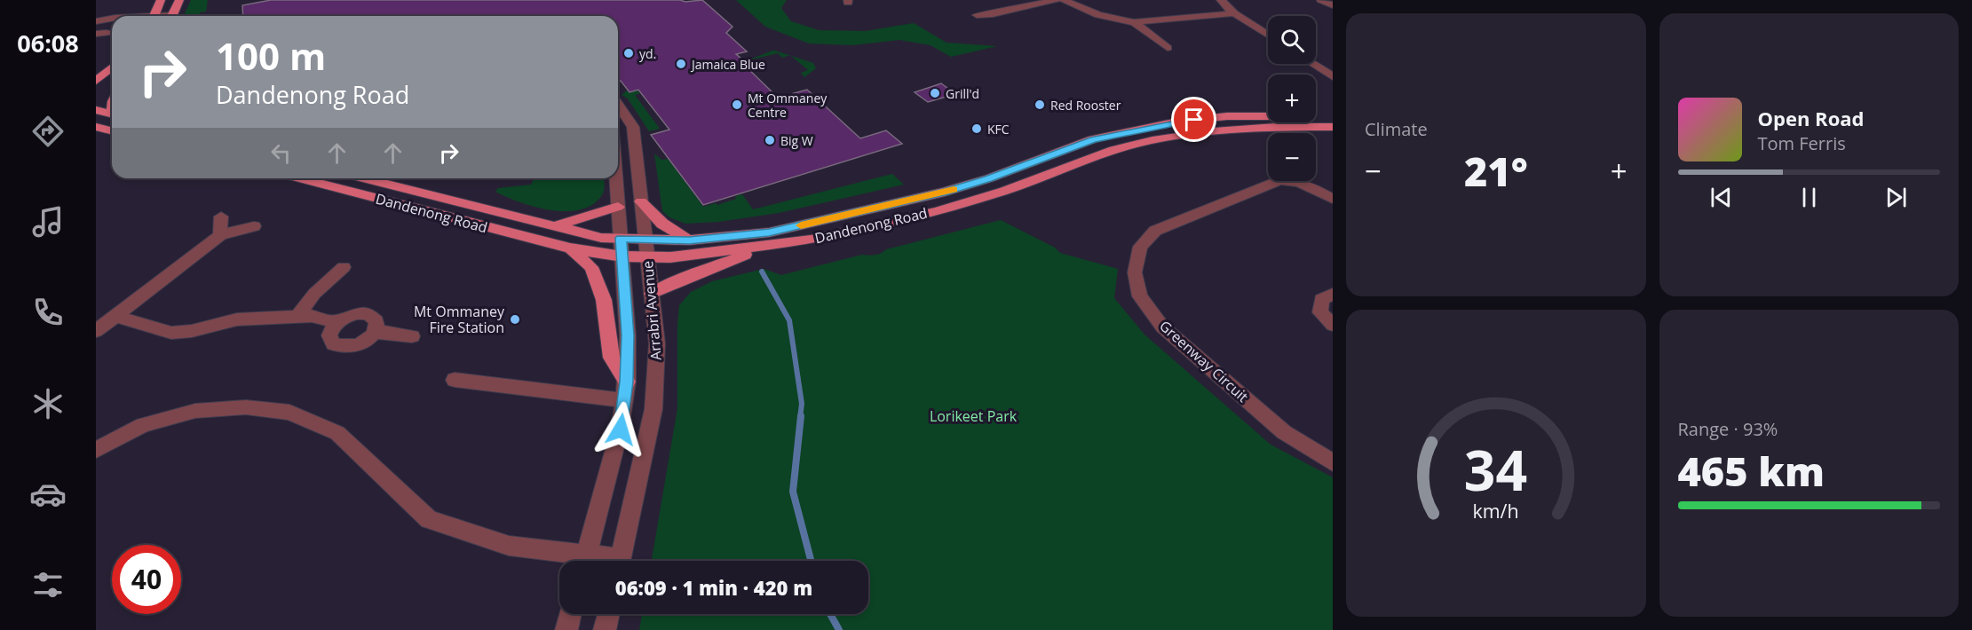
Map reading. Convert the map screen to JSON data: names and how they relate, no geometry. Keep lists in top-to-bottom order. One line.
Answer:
{"streets":{"main road":["Dandenong Road"],"street":["Arrabri Avenue","Greenway Circuit"]},"crossings":[["Dandenong Road","Arrabri Avenue"]],"parks":["Lorikeet Park"],"places":["yd.","Jamaica Blue","Grill'd","Mt Ommaney Centre","Red Rooster","KFC","Big W","Mt Ommaney Fire Station"],"page":{"tabs":"06:08","tile":["Climate",["Range · 93%","465 km"]],"map_buttons":["+","−"],"turn":["100 m","Dandenong Road"],"song":["Open Road","Tom Ferris"],"heat":["−","21°","+"],"limit":"40","trip":"06:09 · 1 min · 420 m","gauge":["34","km/h"]}}
